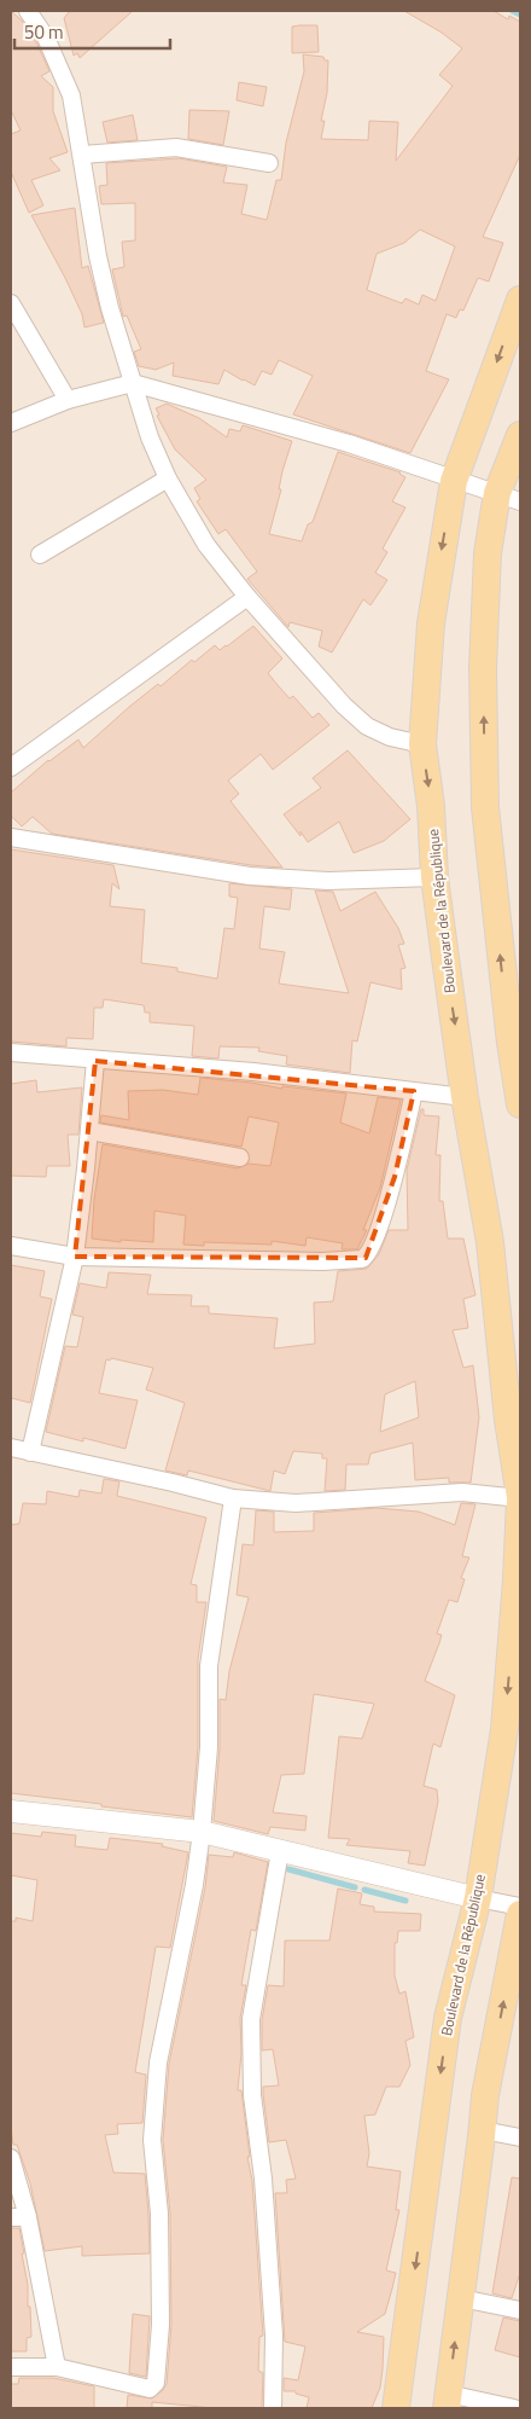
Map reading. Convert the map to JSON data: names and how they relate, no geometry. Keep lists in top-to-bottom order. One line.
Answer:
{"streets":{"main road":["Boulevard de la République"]},"scale_bar":"50 m"}
